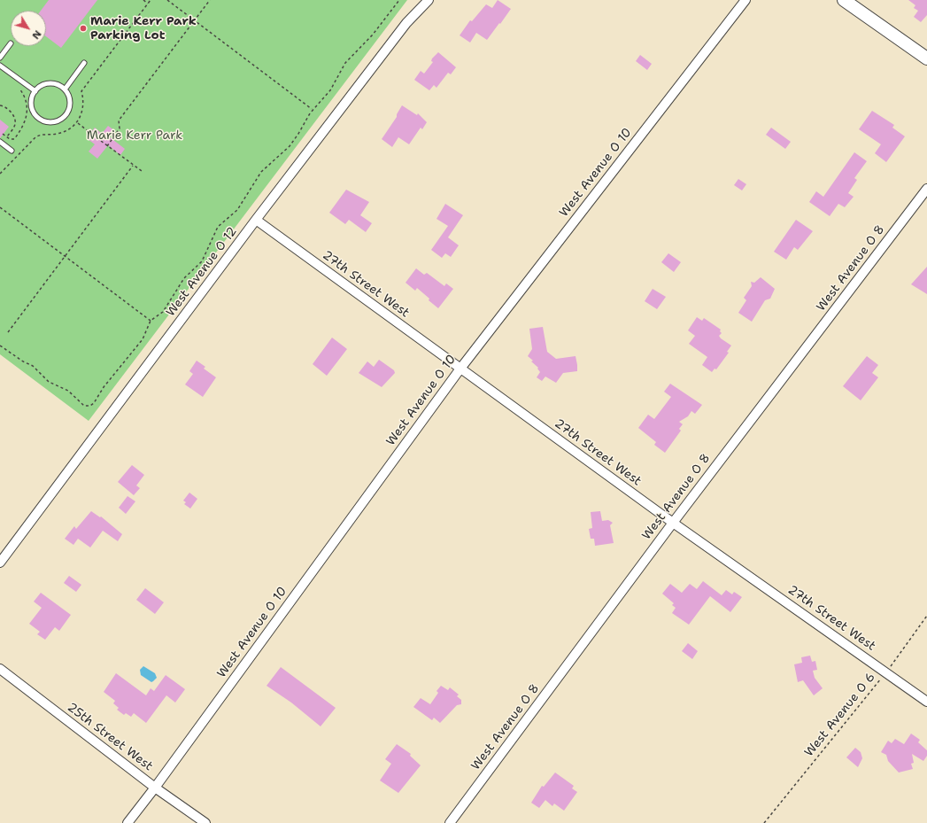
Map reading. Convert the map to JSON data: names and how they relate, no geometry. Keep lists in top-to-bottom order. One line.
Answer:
{"streets":{"street":["West Avenue O 10","West Avenue O 8","West Avenue O 12","27th Street West","25th Street West"],"path":["West Avenue O 6"]},"crossings":[["West Avenue O 10","27th Street West"],["West Avenue O 10","25th Street West"],["West Avenue O 8","27th Street West"],["West Avenue O 12","27th Street West"],["27th Street West","West Avenue O 6"]],"parks":["Marie Kerr Park"],"places":["Marie Kerr Park Parking Lot"],"north":"bottom right"}
